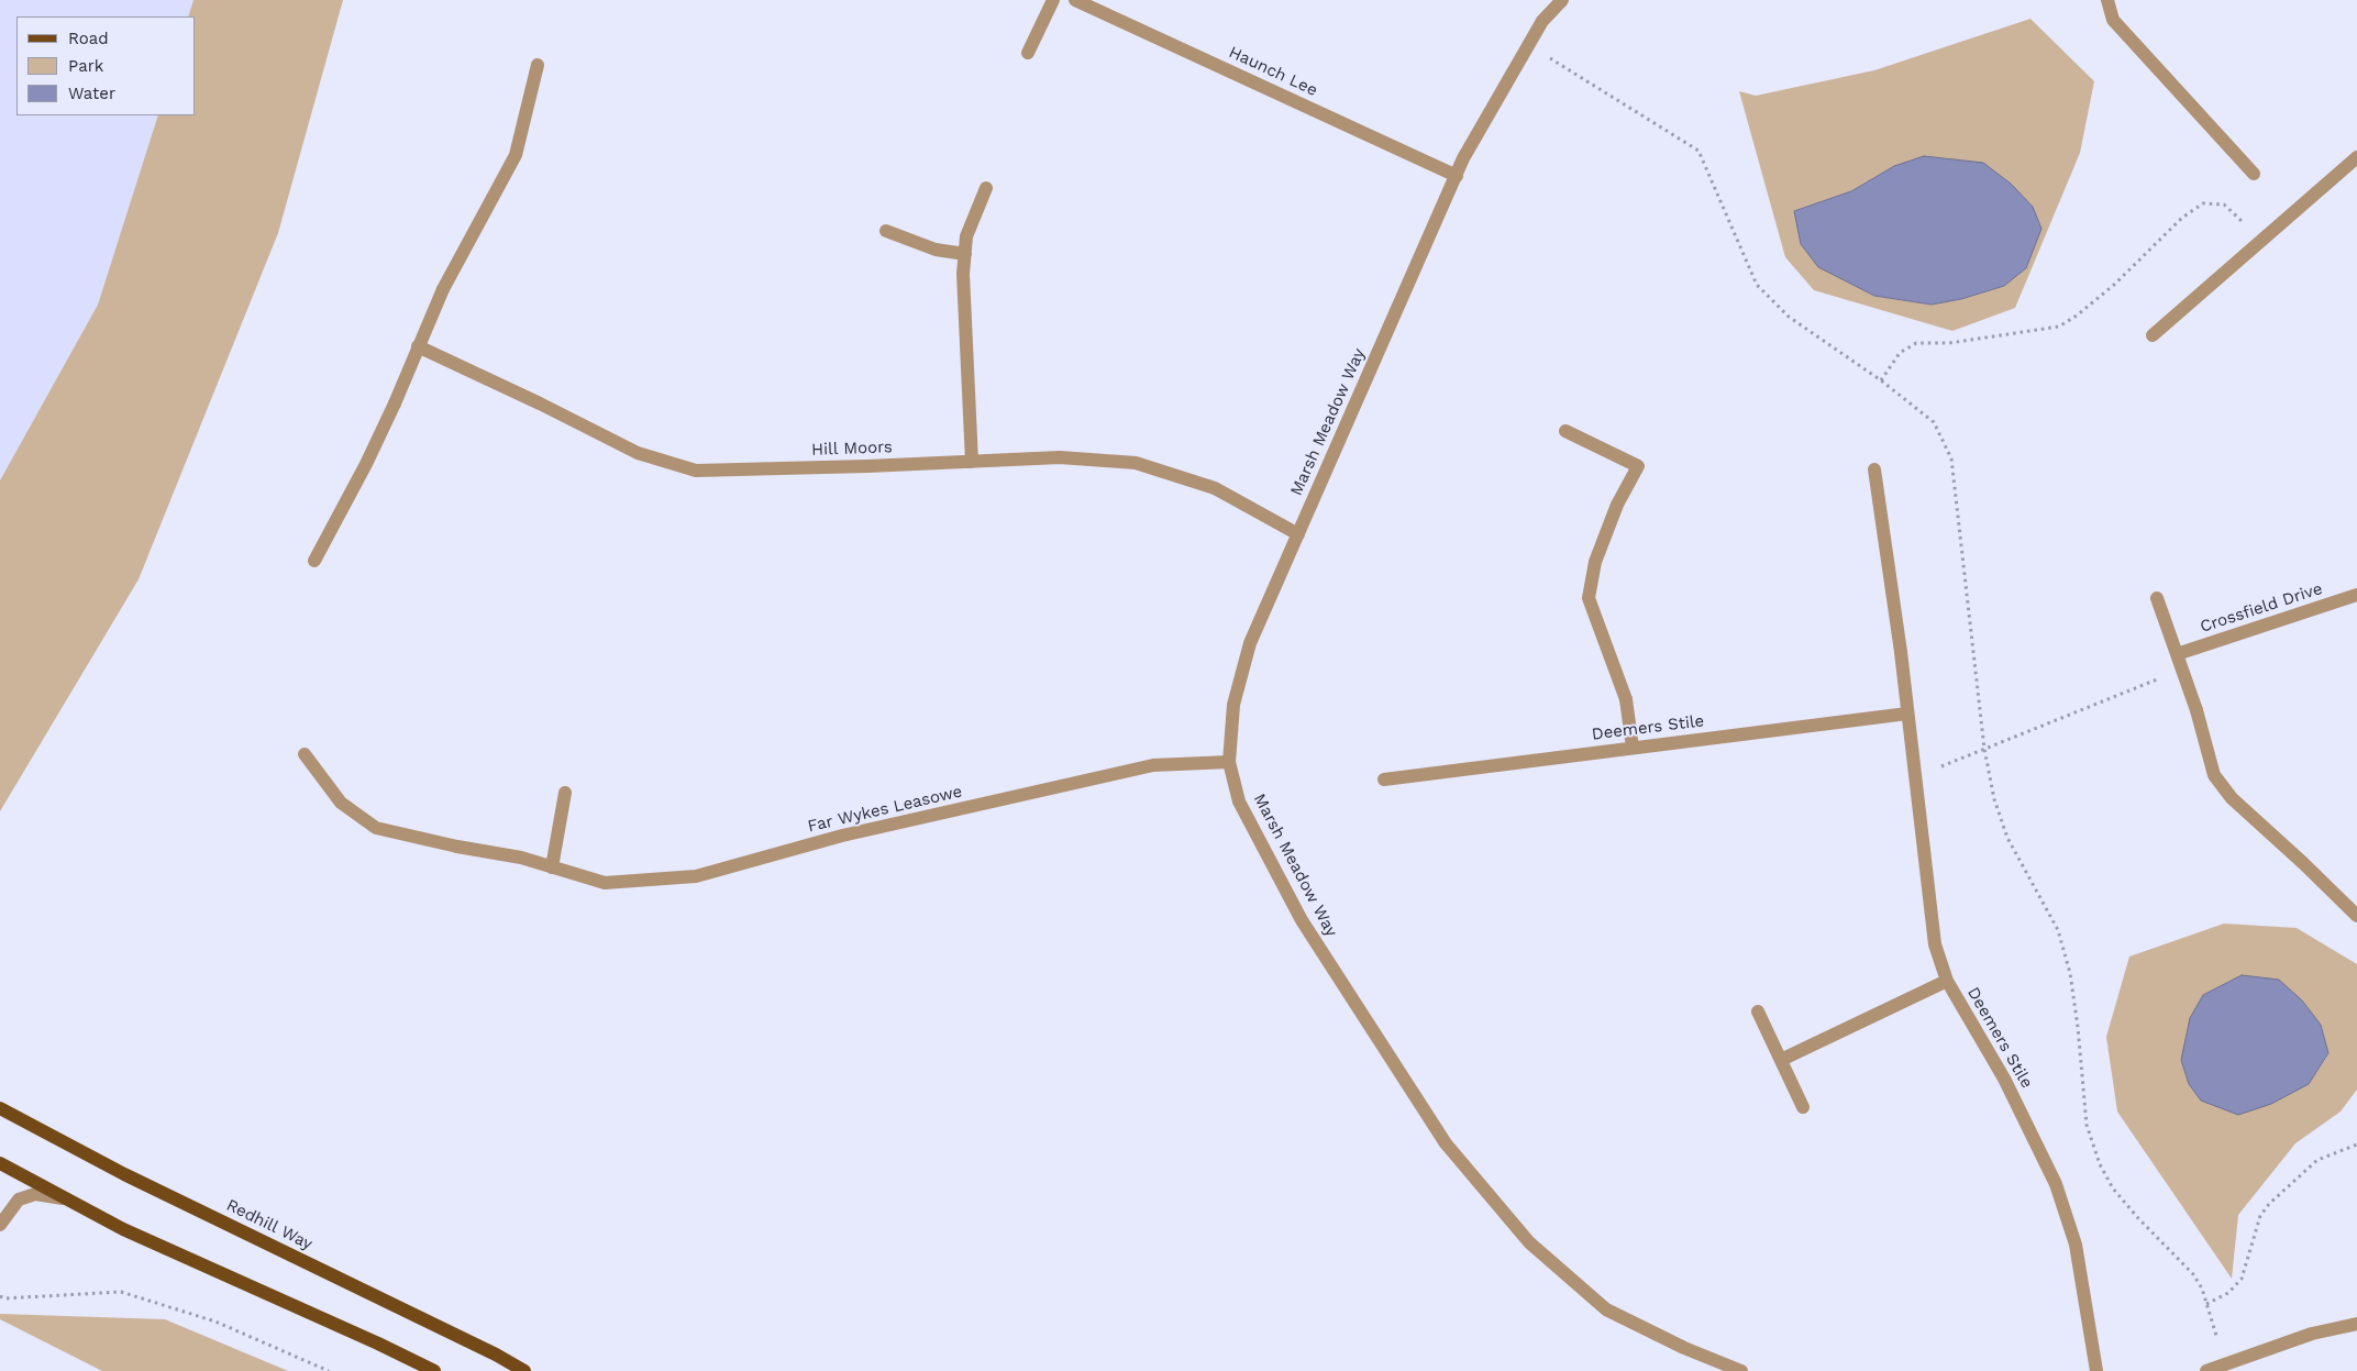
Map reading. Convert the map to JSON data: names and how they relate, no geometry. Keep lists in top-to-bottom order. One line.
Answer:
{"streets":{"main road":["Redhill Way"],"street":["Haunch Lee","Marsh Meadow Way","Hill Moors","Crossfield Drive","Deemers Stile","Far Wykes Leasowe"]},"crossings":[["Haunch Lee","Marsh Meadow Way"],["Marsh Meadow Way","Hill Moors"],["Marsh Meadow Way","Far Wykes Leasowe"]],"legend":["Road","Park","Water"]}
